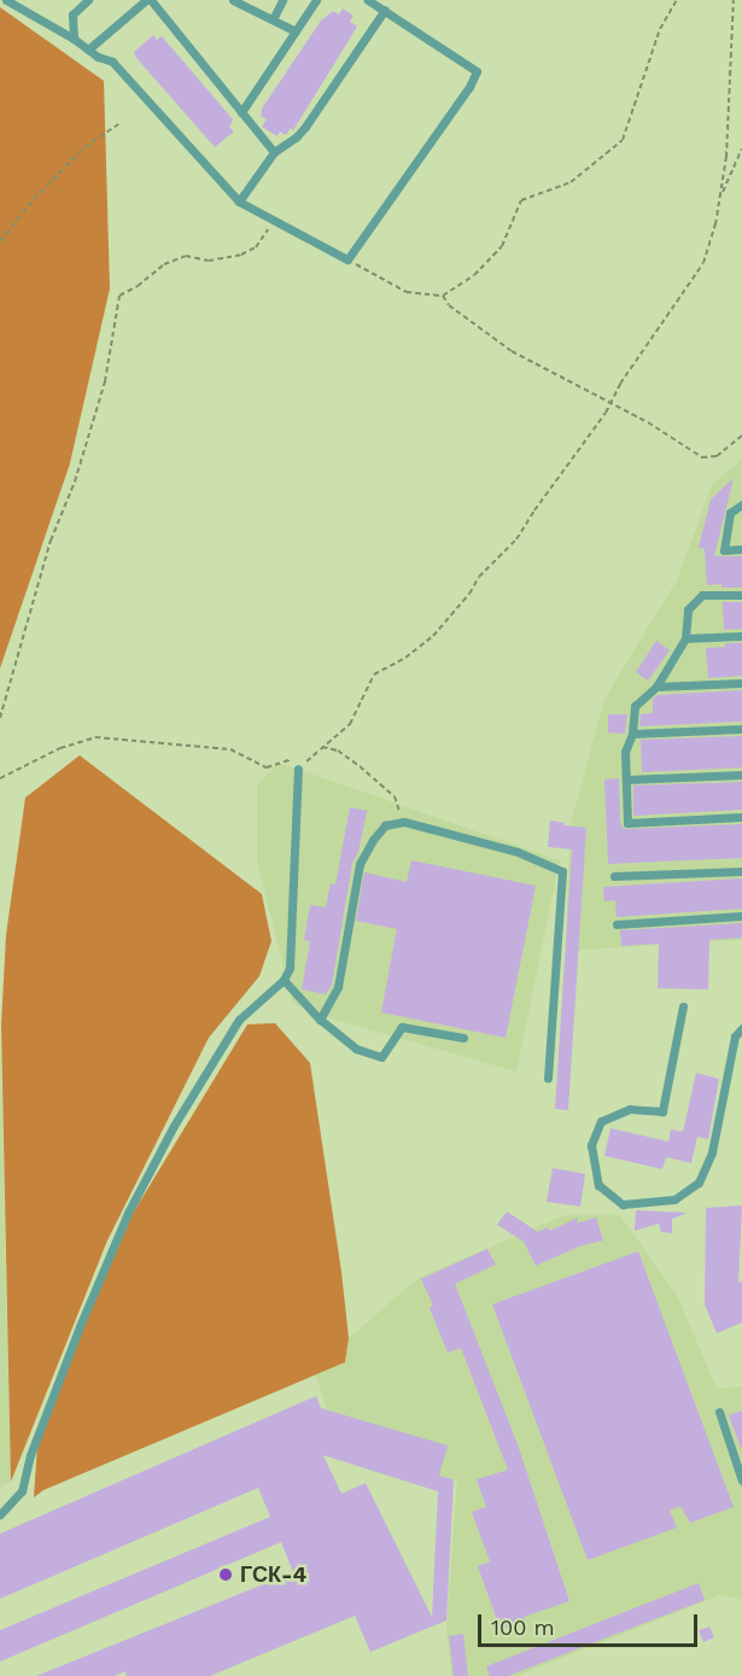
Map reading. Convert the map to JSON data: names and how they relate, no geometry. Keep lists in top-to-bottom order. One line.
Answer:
{"places":["ГСК-4"],"scale_bar":"100 m"}
